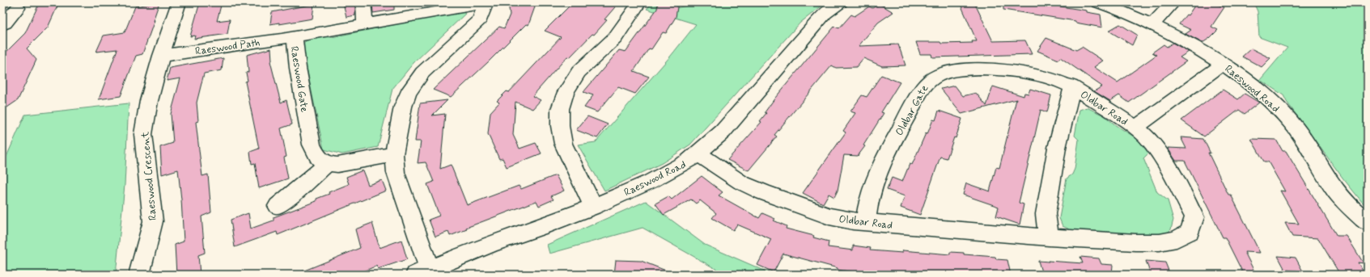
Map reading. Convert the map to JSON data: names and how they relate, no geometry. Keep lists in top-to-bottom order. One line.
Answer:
{"streets":{"street":["Raeswood Path","Raeswood Gate","Raeswood Road","Oldbar Road","Oldbar Gate","Raeswood Crescent"]},"crossings":[["Raeswood Path","Raeswood Gate"],["Raeswood Path","Raeswood Crescent"],["Raeswood Gate","Raeswood Road"],["Raeswood Road","Oldbar Road"],["Oldbar Road","Oldbar Gate"]]}
